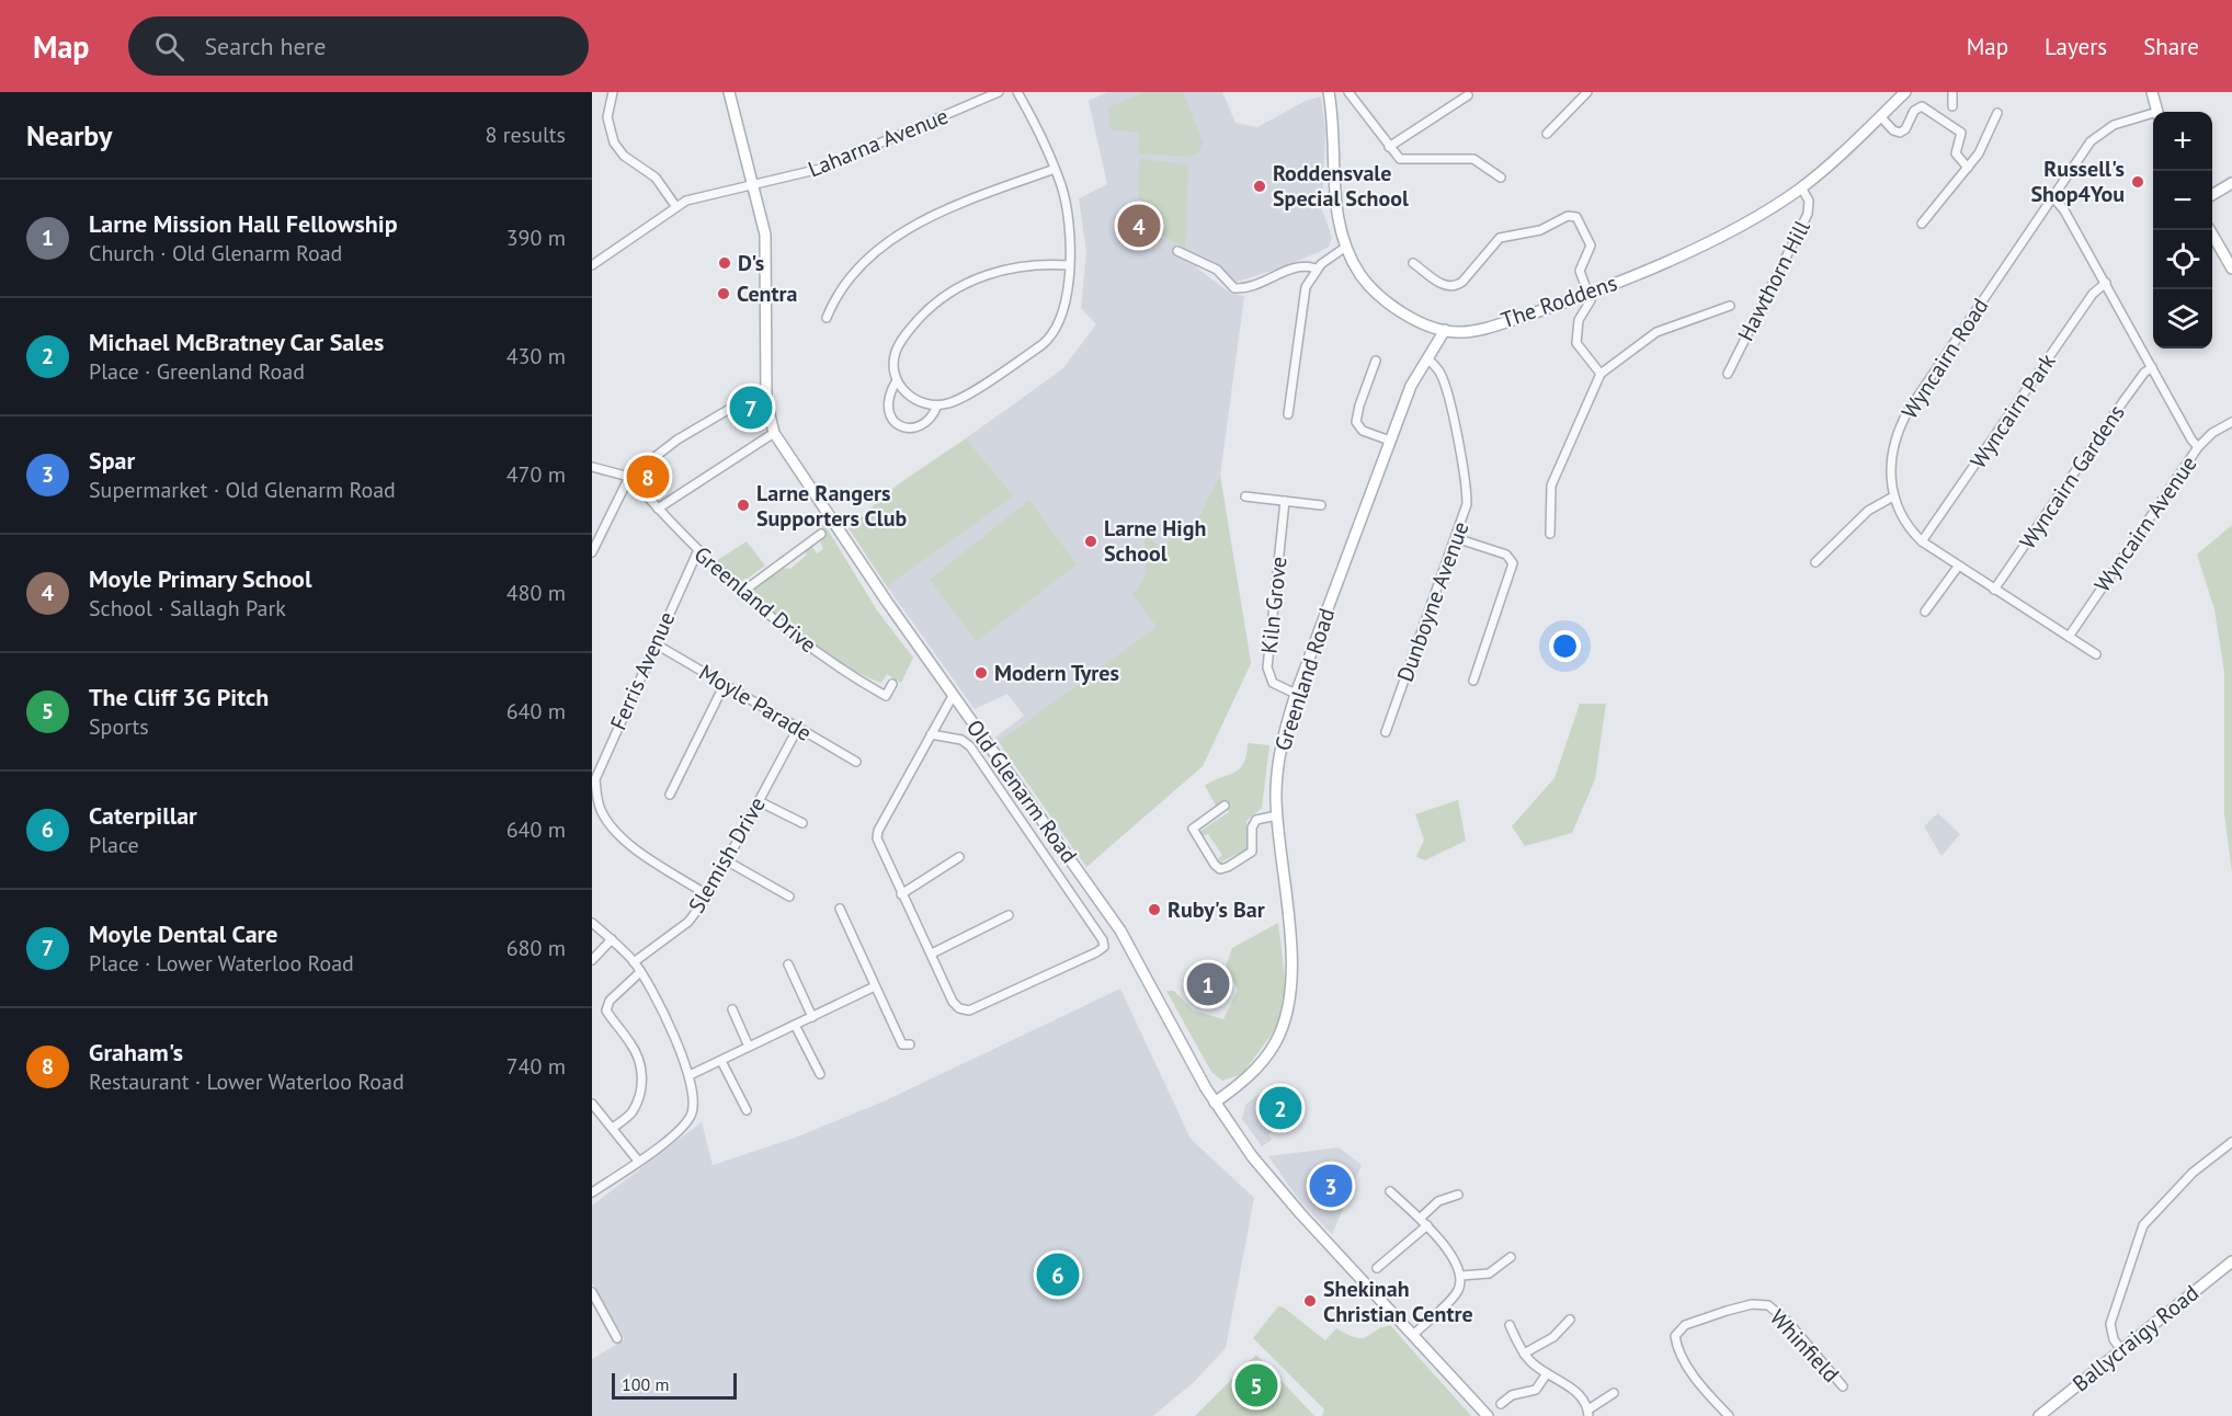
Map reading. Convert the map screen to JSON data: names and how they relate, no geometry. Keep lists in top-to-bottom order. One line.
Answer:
{"streets":{"street":["Laharna Avenue","Hawthorn Hill","The Roddens","Wyncairn Road","Wyncairn Park","Wyncairn Gardens","Wyncairn Avenue","Greenland Drive","Dunboyne Avenue","Kiln Grove","Ferris Avenue","Greenland Road","Moyle Parade","Old Glenarm Road","Slemish Drive","Ballycraigy Road","Whinfield"]},"crossings":[["Laharna Avenue","Old Glenarm Road"],["Hawthorn Hill","The Roddens"],["The Roddens","Greenland Road"],["Wyncairn Road","Wyncairn Park"],["Wyncairn Road","Wyncairn Gardens"],["Wyncairn Road","Wyncairn Avenue"],["Greenland Drive","Ferris Avenue"],["Dunboyne Avenue","Greenland Road"],["Kiln Grove","Greenland Road"],["Ferris Avenue","Moyle Parade"],["Ferris Avenue","Slemish Drive"],["Greenland Road","Old Glenarm Road"],["Moyle Parade","Slemish Drive"]],"places":["Russell's Shop4You","Roddensvale Special School","D's","Centra","Larne Rangers Supporters Club","Larne High School","Modern Tyres","Ruby's Bar","Shekinah Christian Centre"],"scale_bar":"100 m","page":{"header":"Map","search":"Search here","nav":["Map","Layers","Share"],"heading":["Nearby","8 results"],"map_buttons":["+","−"],"list":[{"mark":"1","name":"Larne Mission Hall Fellowship","note":"Church · Old Glenarm Road","value":"390 m"},{"mark":"2","name":"Michael McBratney Car Sales","note":"Place · Greenland Road","value":"430 m"},{"mark":"3","name":"Spar","note":"Supermarket · Old Glenarm Road","value":"470 m"},{"mark":"4","name":"Moyle Primary School","note":"School · Sallagh Park","value":"480 m"},{"mark":"5","name":"The Cliff 3G Pitch","note":"Sports","value":"640 m"},{"mark":"6","name":"Caterpillar","note":"Place","value":"640 m"},{"mark":"7","name":"Moyle Dental Care","note":"Place · Lower Waterloo Road","value":"680 m"},{"mark":"8","name":"Graham's","note":"Restaurant · Lower Waterloo Road","value":"740 m"}],"pins":["4","7","8","1","2","3","6","5"],"scale":"100 m"}}
